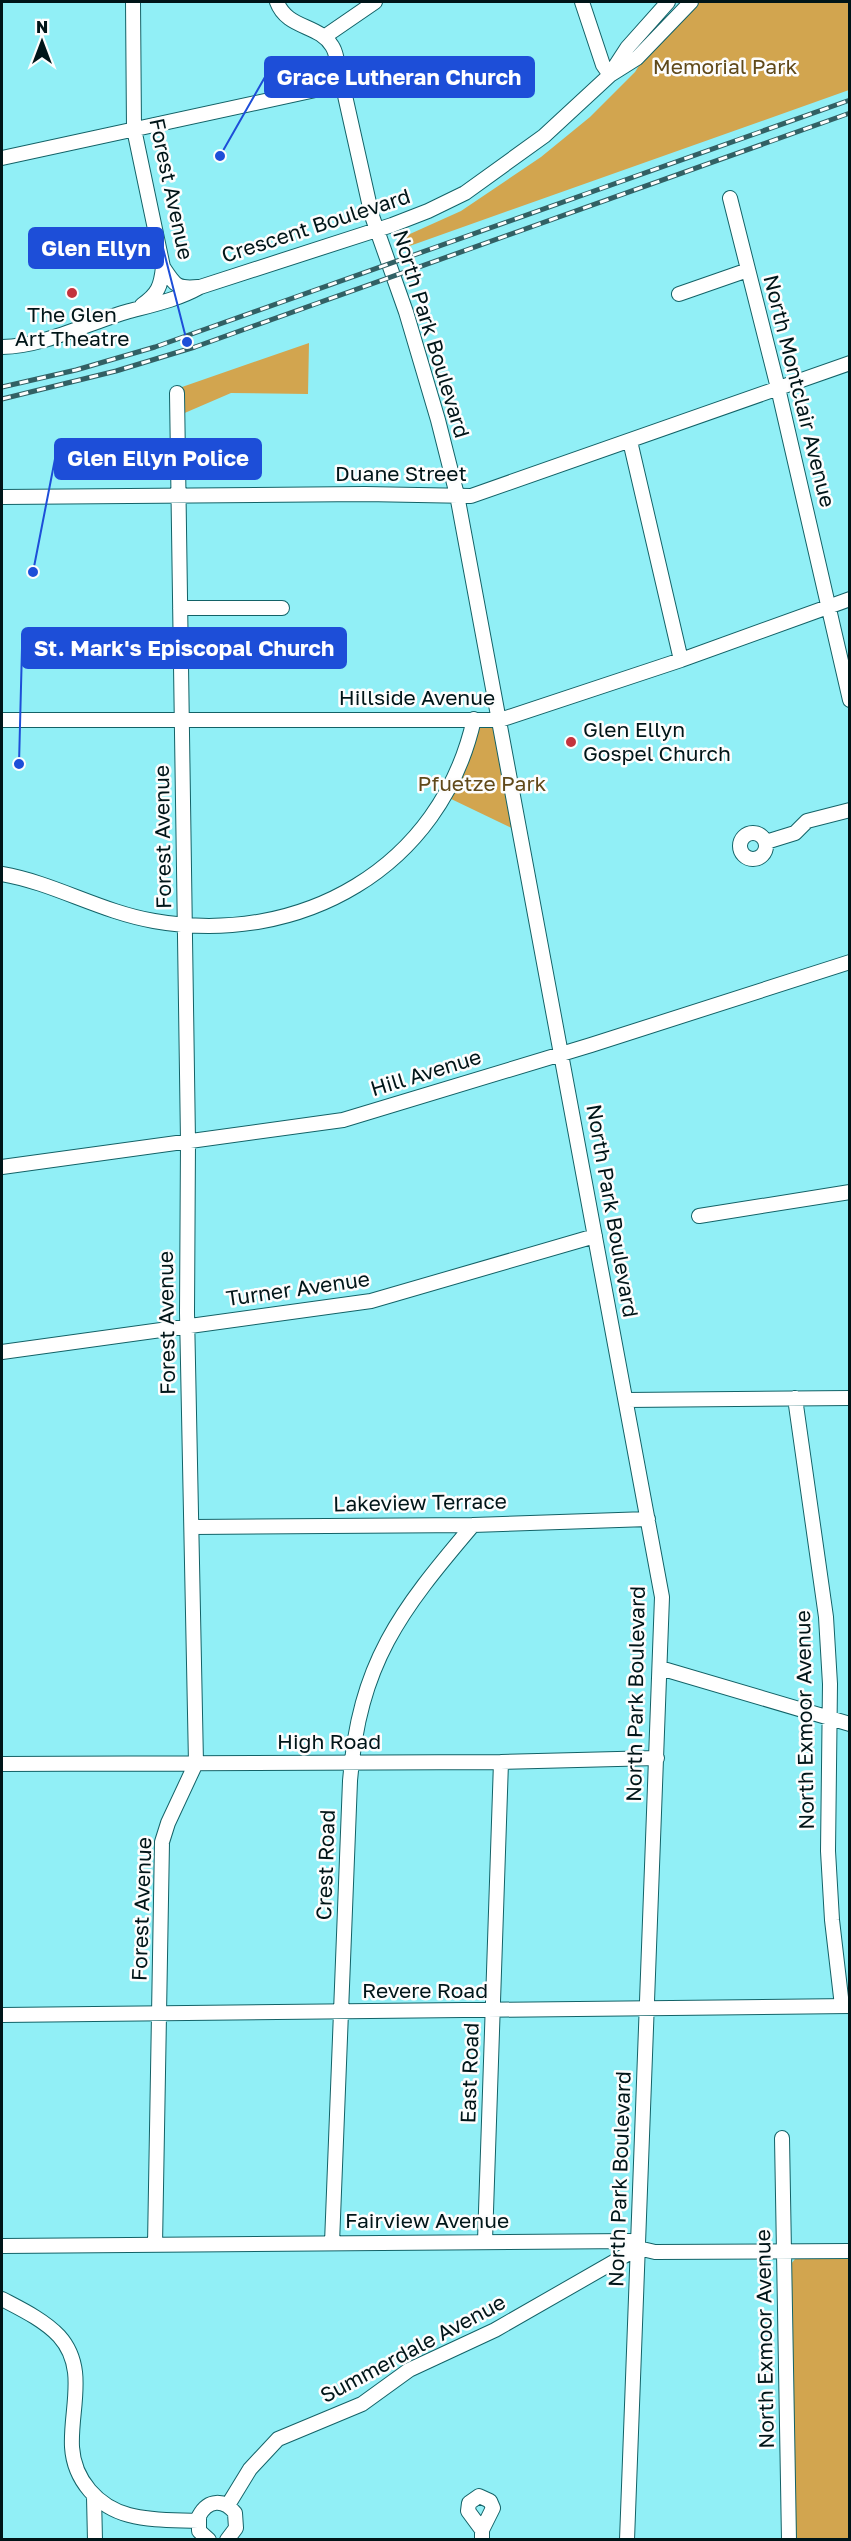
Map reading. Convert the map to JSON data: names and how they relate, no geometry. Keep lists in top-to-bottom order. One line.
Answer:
{"streets":{"street":["Forest Avenue","Crescent Boulevard","North Park Boulevard","North Montclair Avenue","Duane Street","Hillside Avenue","Hill Avenue","Turner Avenue","Lakeview Terrace","North Exmoor Avenue","High Road","Crest Road","Revere Road","East Road","Fairview Avenue","Summerdale Avenue"]},"crossings":[["Forest Avenue","Crescent Boulevard"],["Forest Avenue","Duane Street"],["Forest Avenue","Hillside Avenue"],["Forest Avenue","Hill Avenue"],["Forest Avenue","Turner Avenue"],["Forest Avenue","Lakeview Terrace"],["Forest Avenue","High Road"],["Forest Avenue","Revere Road"],["Forest Avenue","Fairview Avenue"],["Crescent Boulevard","North Park Boulevard"],["North Park Boulevard","Duane Street"],["North Park Boulevard","Hillside Avenue"],["North Park Boulevard","Hill Avenue"],["North Park Boulevard","Turner Avenue"],["North Park Boulevard","Lakeview Terrace"],["North Park Boulevard","High Road"],["North Park Boulevard","Revere Road"],["North Park Boulevard","Fairview Avenue"],["North Park Boulevard","Summerdale Avenue"],["North Montclair Avenue","Duane Street"],["North Montclair Avenue","Hillside Avenue"],["Lakeview Terrace","Crest Road"],["North Exmoor Avenue","Revere Road"],["North Exmoor Avenue","Fairview Avenue"],["High Road","Crest Road"],["High Road","East Road"],["Crest Road","Revere Road"],["Crest Road","Fairview Avenue"],["Revere Road","East Road"],["East Road","Fairview Avenue"],["Fairview Avenue","Summerdale Avenue"]],"parks":["Memorial Park","Pfuetze Park"],"places":["Grace Lutheran Church","The Glen Art Theatre","Glen Ellyn","Glen Ellyn Police","Glen Ellyn Gospel Church","St. Mark's Episcopal Church"],"north":"top"}
